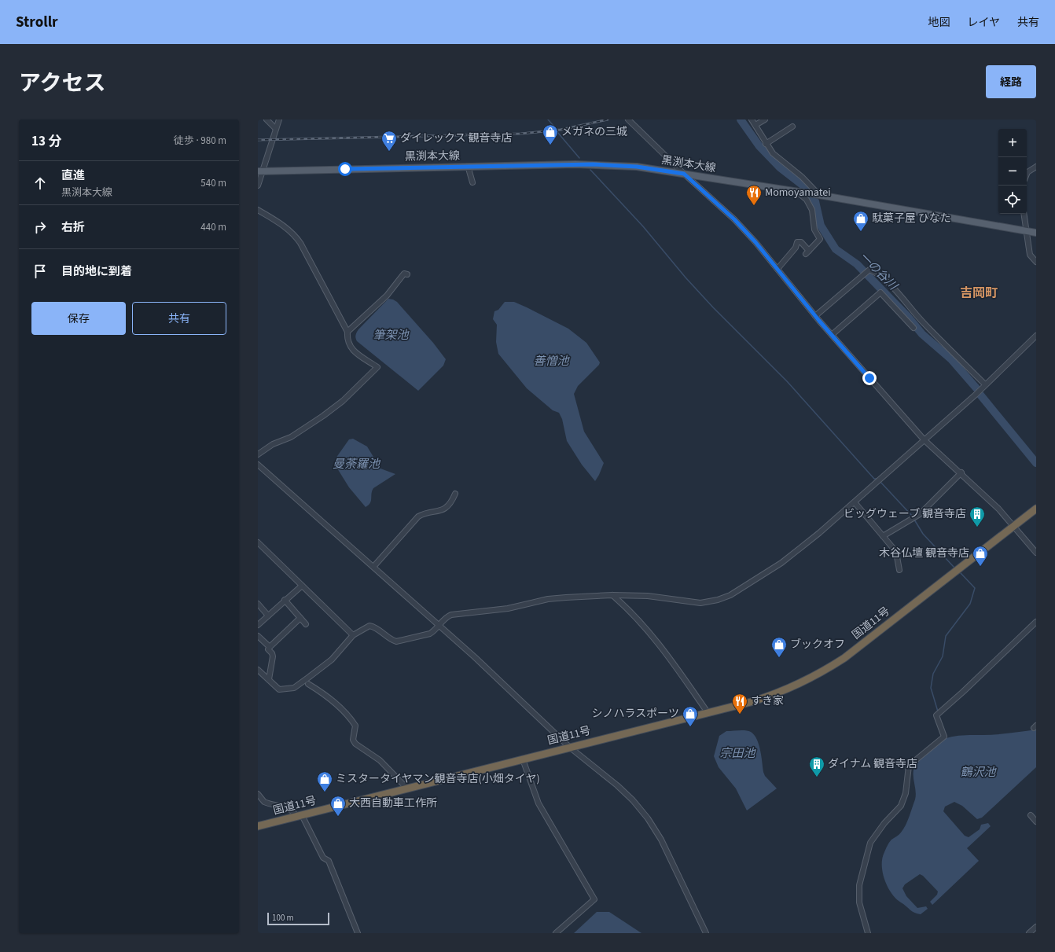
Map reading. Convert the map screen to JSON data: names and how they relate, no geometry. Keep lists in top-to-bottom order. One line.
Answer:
{"streets":{"highway":["国道11号"],"main road":["黒渕本大線"]},"districts":["吉岡町"],"water":["一の谷川","筆架池","善憎池","曼荼羅池","宗田池","鶴沢池"],"places":{"shop":["メガネの三城","駄菓子屋 ひなた","木谷仏壇 観音寺店","ブックオフ","シノハラスポーツ","ミスタータイヤマン観音寺店(小畑タイヤ)","大西自動車工作所"],"supermarket":["ダイレックス 観音寺店"],"restaurant":["Momoyamatei","すき家"],"building":["ビッグウェーブ 観音寺店","ダイナム 観音寺店"]},"scale_bar":"100 m","page":{"header":"Strollr","nav":["地図","レイヤ","共有"],"title":"アクセス","buttons":["経路",["保存","共有"]],"heading":["13 分","徒歩 · 980 m"],"map_buttons":["+","−"],"list":[["直進","黒渕本大線","540 m"],["右折","440 m"],"目的地に到着"],"scale":"100 m"}}
